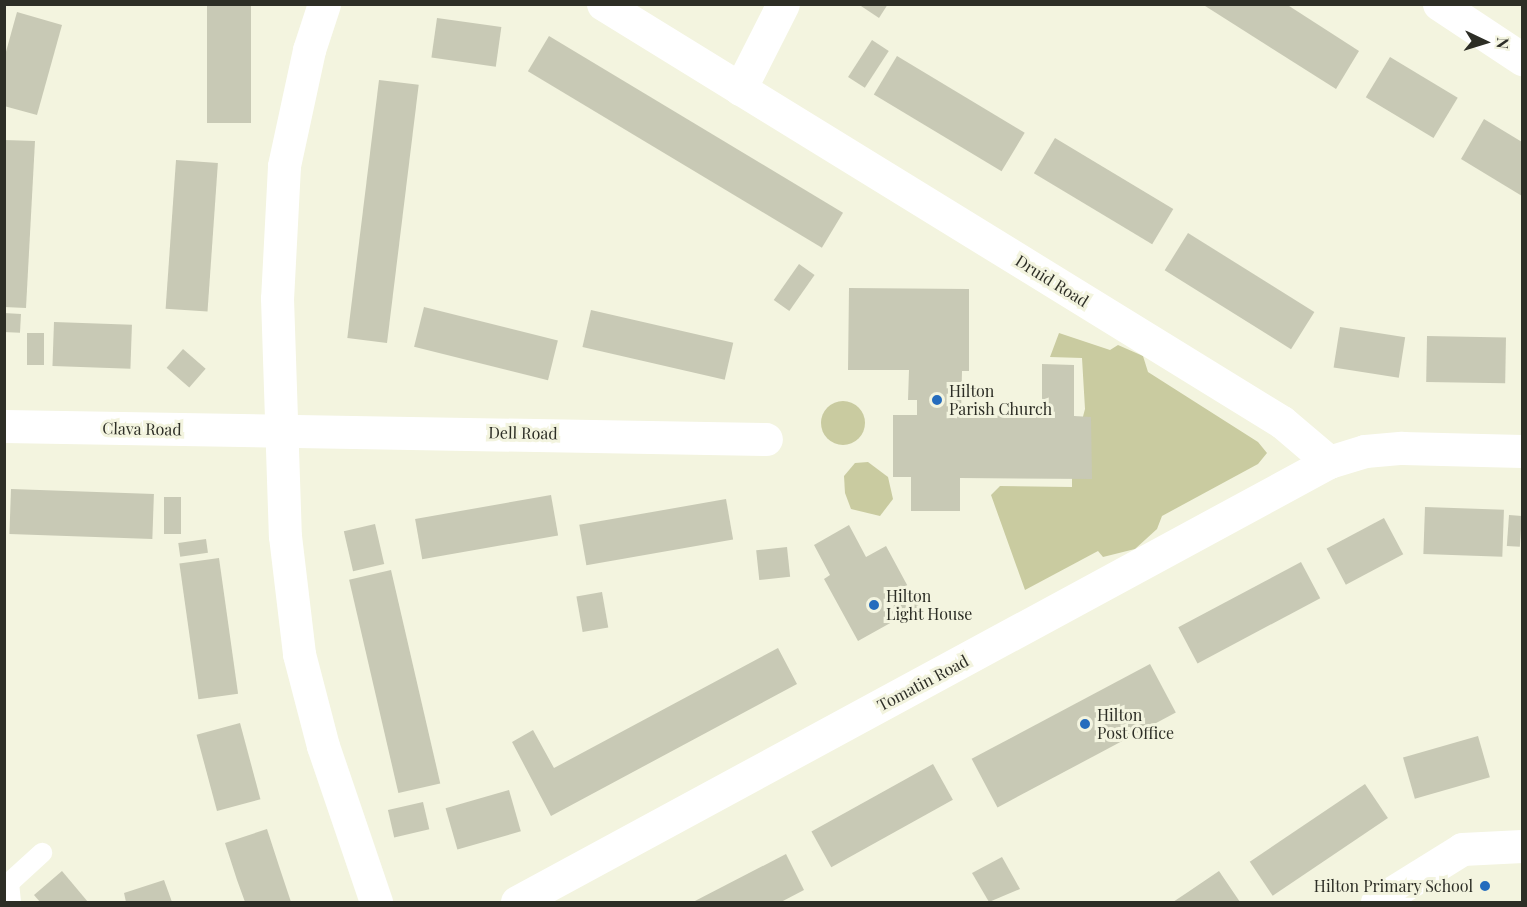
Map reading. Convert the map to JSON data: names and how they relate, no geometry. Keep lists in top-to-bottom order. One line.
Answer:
{"streets":{"street":["Druid Road","Clava Road","Dell Road","Tomatin Road"]},"crossings":[["Druid Road","Tomatin Road"],["Clava Road","Dell Road"]],"places":["Hilton Parish Church","Hilton Light House","Hilton Post Office","Hilton Primary School"],"north":"right"}
